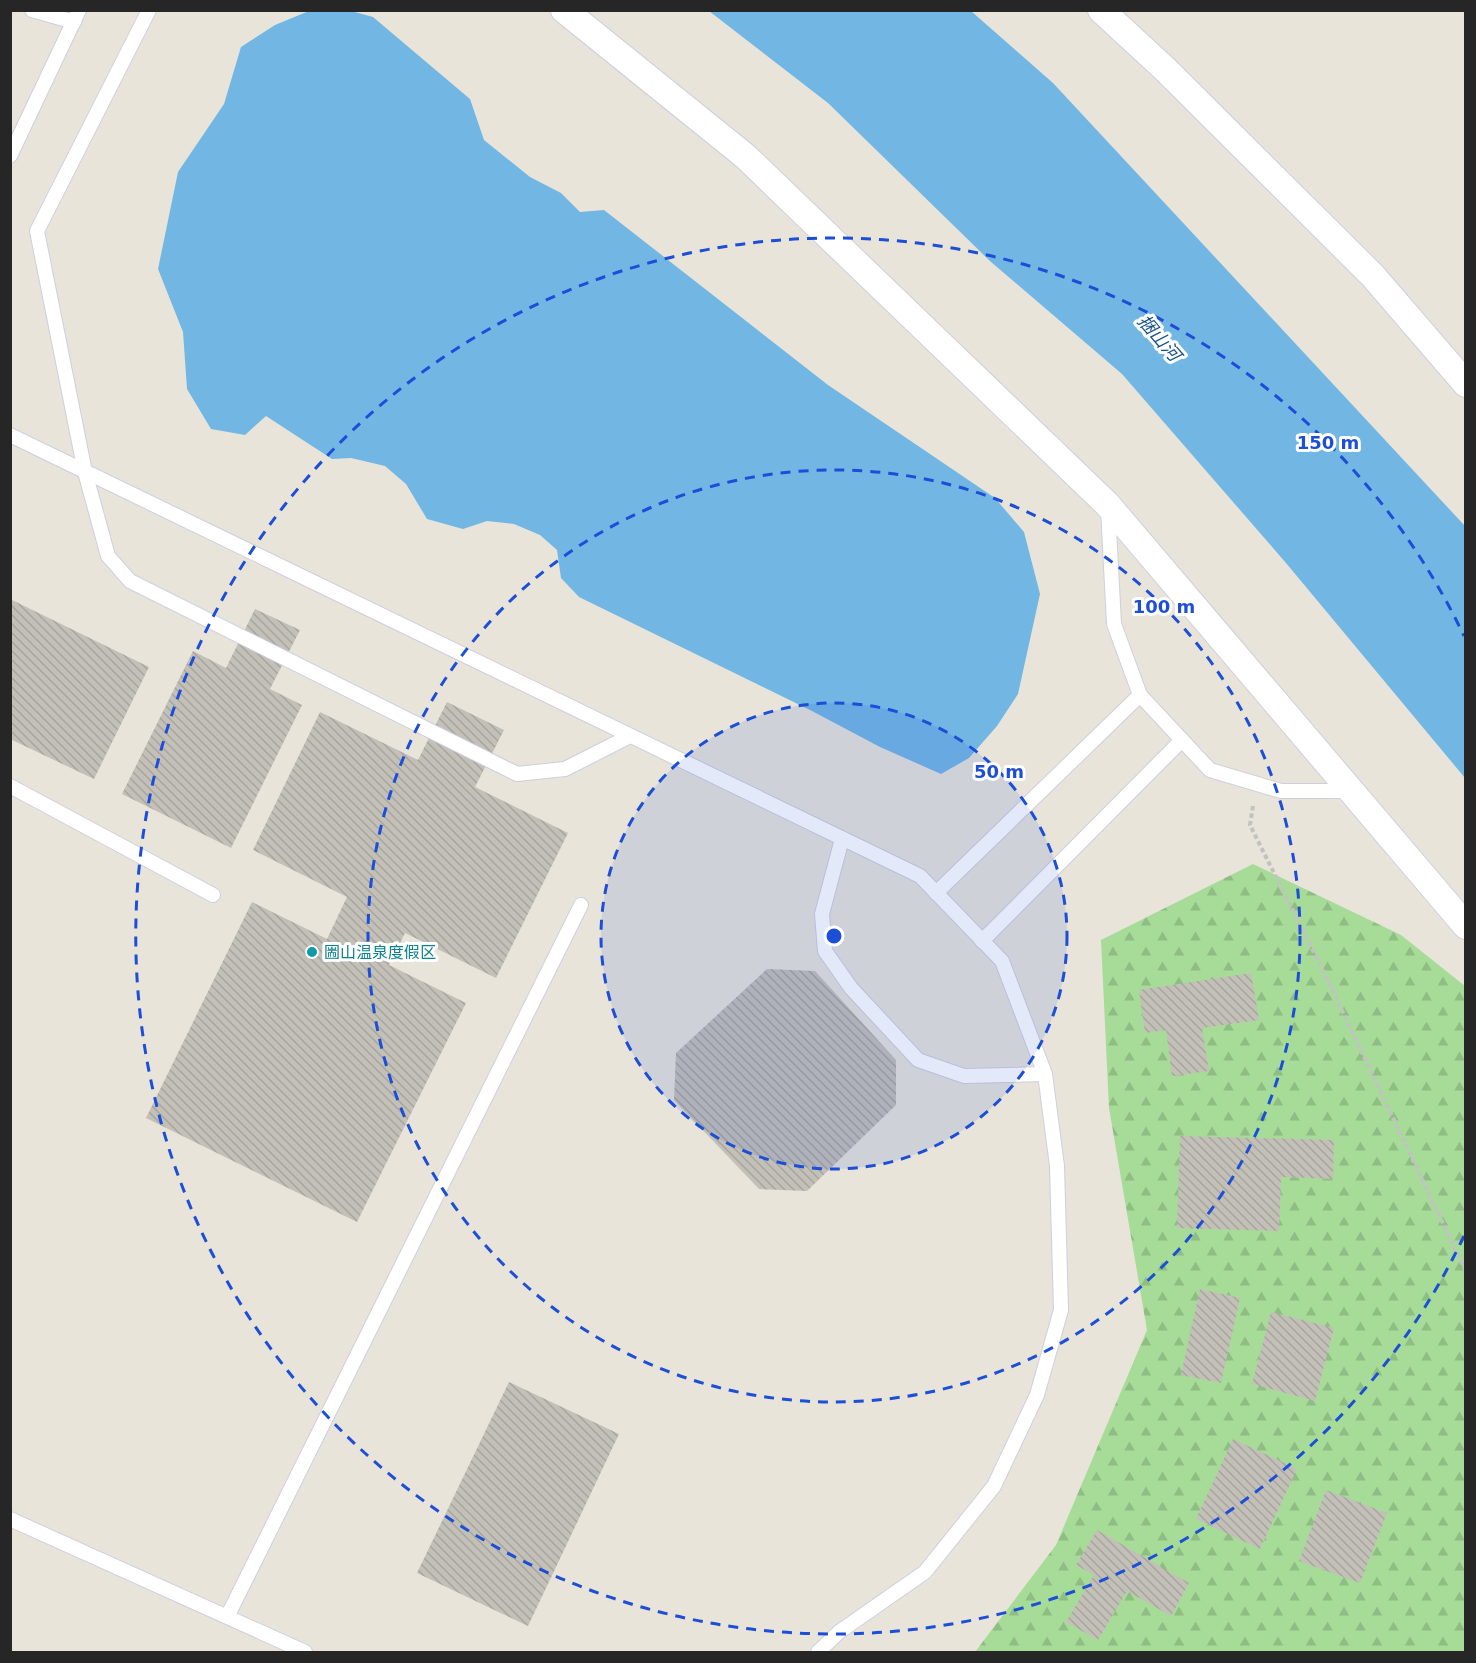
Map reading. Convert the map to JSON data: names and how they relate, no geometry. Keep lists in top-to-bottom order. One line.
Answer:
{"water":["捆山河"],"places":["圌山温泉度假区"],"rings":["150 m","100 m","50 m"]}
